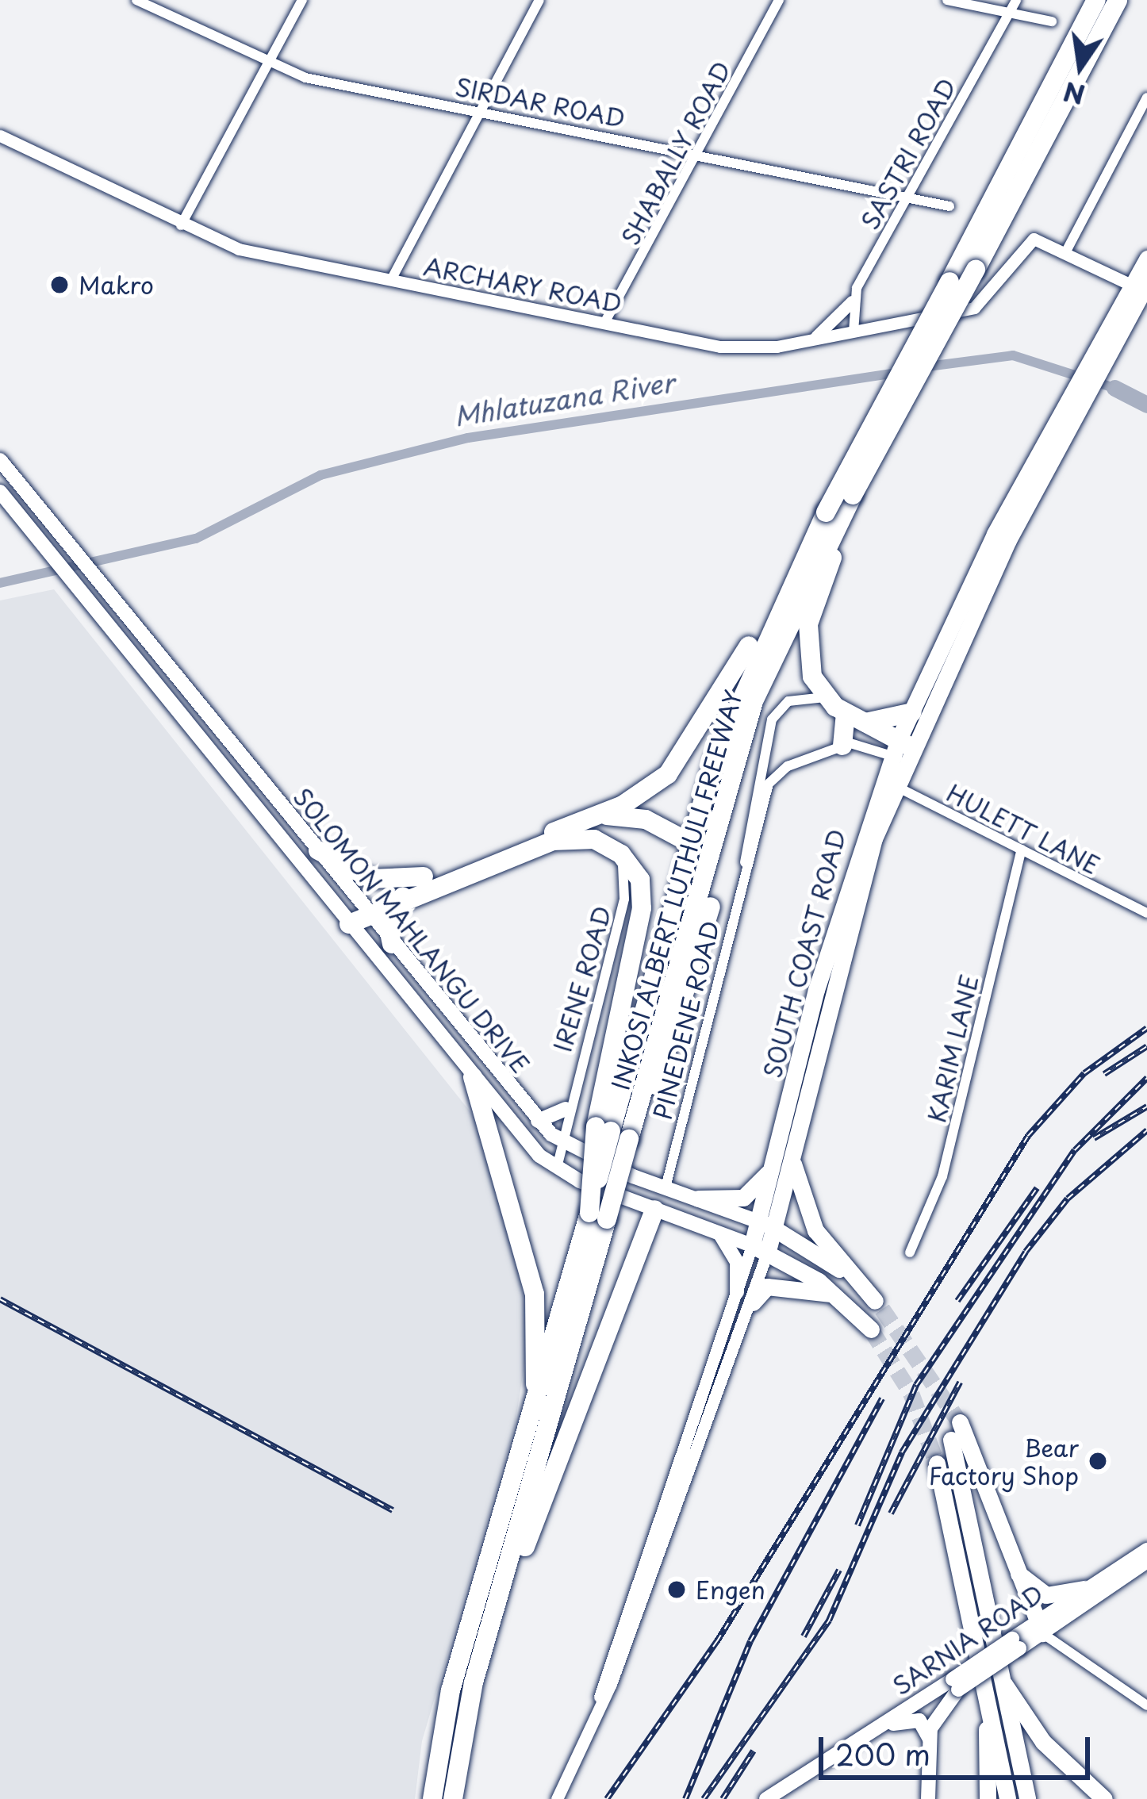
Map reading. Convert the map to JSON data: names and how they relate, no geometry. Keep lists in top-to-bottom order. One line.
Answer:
{"streets":{"highway":["INKOSI ALBERT LUTHULI FREEWAY","SOLOMON MAHLANGU DRIVE","SOUTH COAST ROAD"],"main road":["SARNIA ROAD"],"street":["SIRDAR ROAD","SHABALLY ROAD","SASTRI ROAD","ARCHARY ROAD","HULETT LANE","IRENE ROAD","PINEDENE ROAD","KARIM LANE"]},"crossings":[["SIRDAR ROAD","SHABALLY ROAD"],["SIRDAR ROAD","SASTRI ROAD"],["SHABALLY ROAD","ARCHARY ROAD"],["HULETT LANE","SOUTH COAST ROAD"],["HULETT LANE","KARIM LANE"],["SOLOMON MAHLANGU DRIVE","SOUTH COAST ROAD"],["SOLOMON MAHLANGU DRIVE","IRENE ROAD"],["SOLOMON MAHLANGU DRIVE","PINEDENE ROAD"]],"water":["Mhlatuzana River"],"places":["Makro","Bear Factory Shop","Engen"],"scale_bar":"200 m","north":"bottom"}
